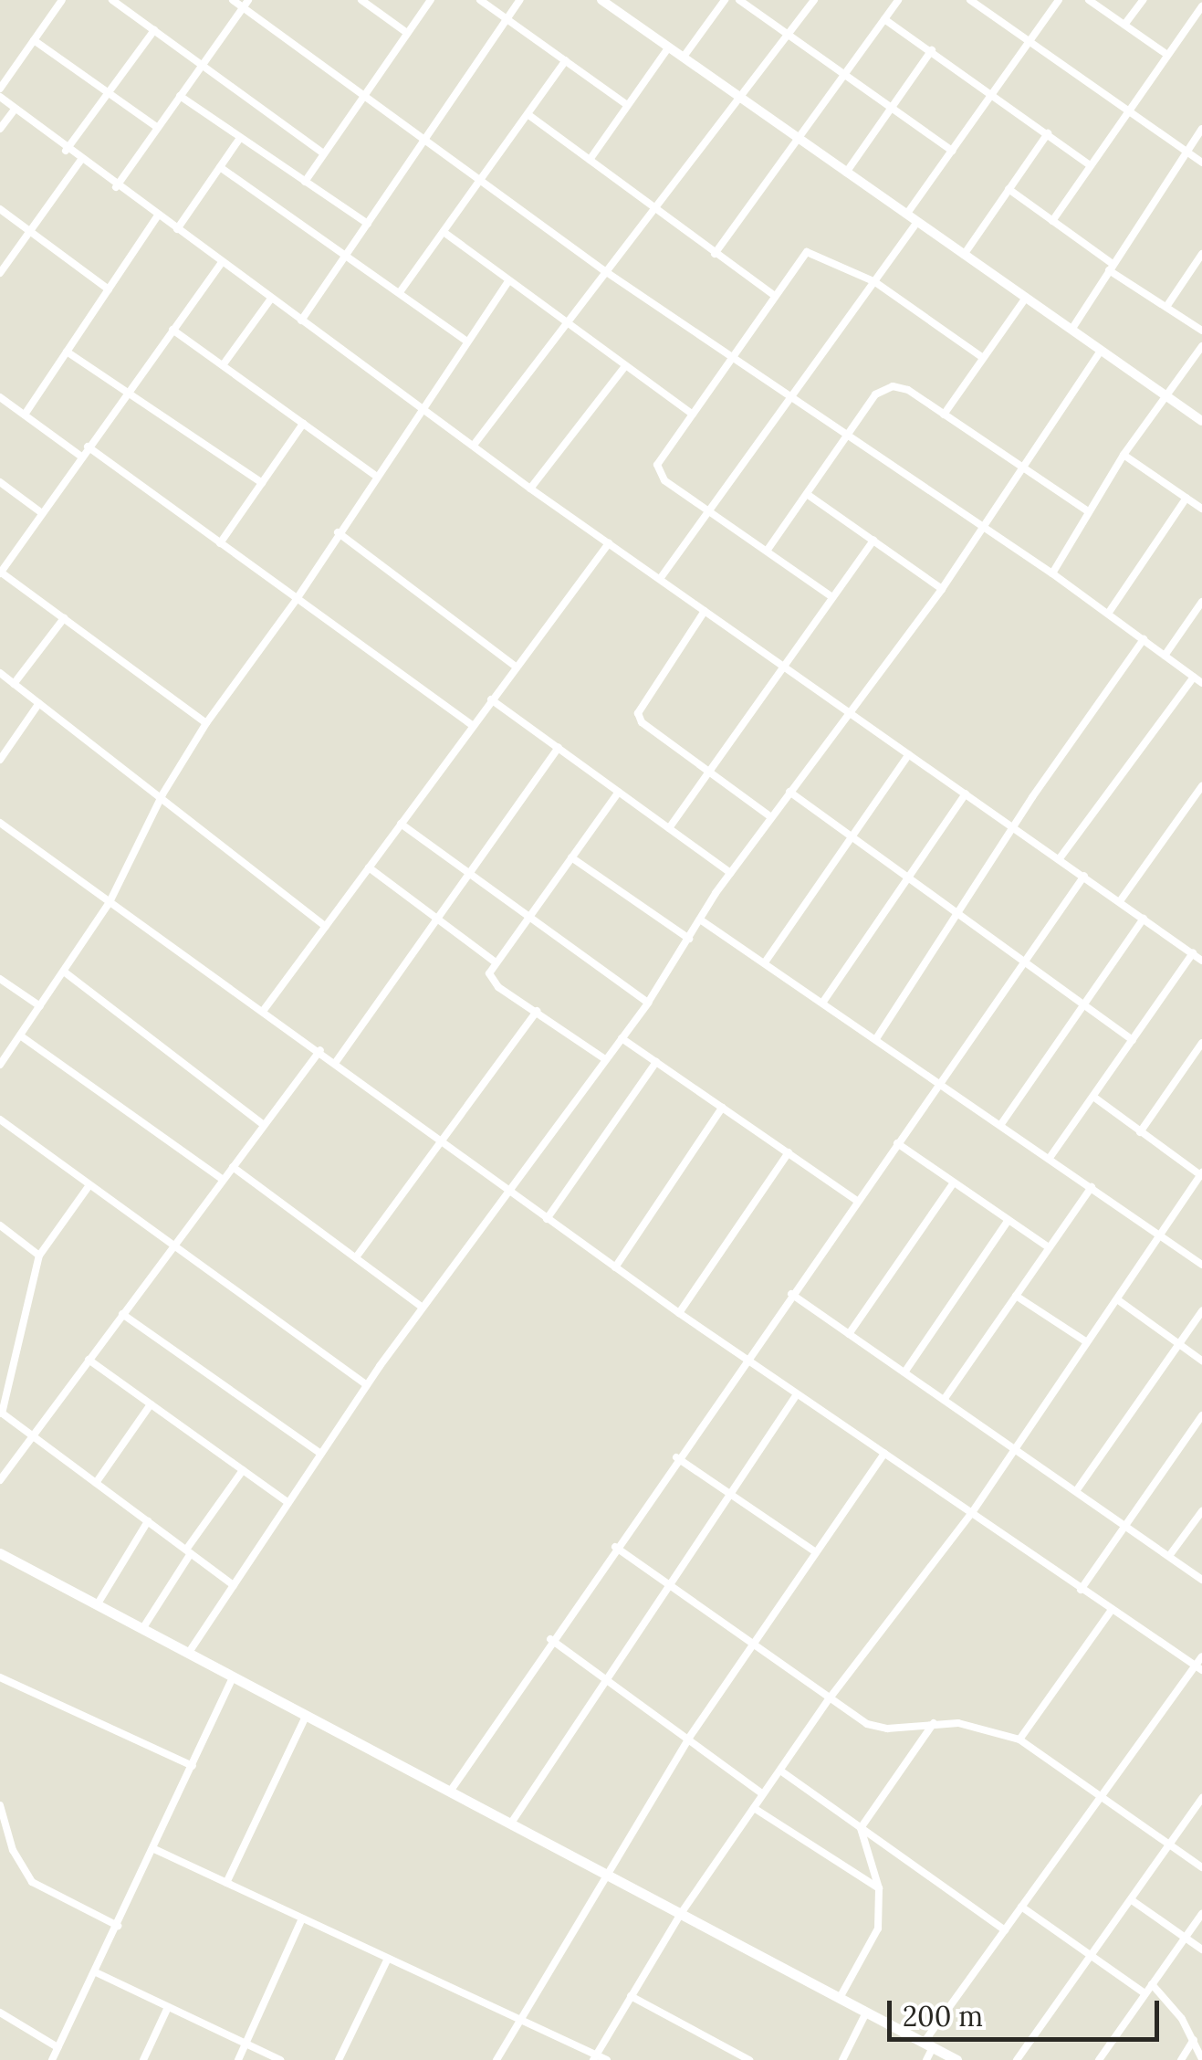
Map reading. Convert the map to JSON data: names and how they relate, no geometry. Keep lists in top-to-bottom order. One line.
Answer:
{"scale_bar":"200 m"}
